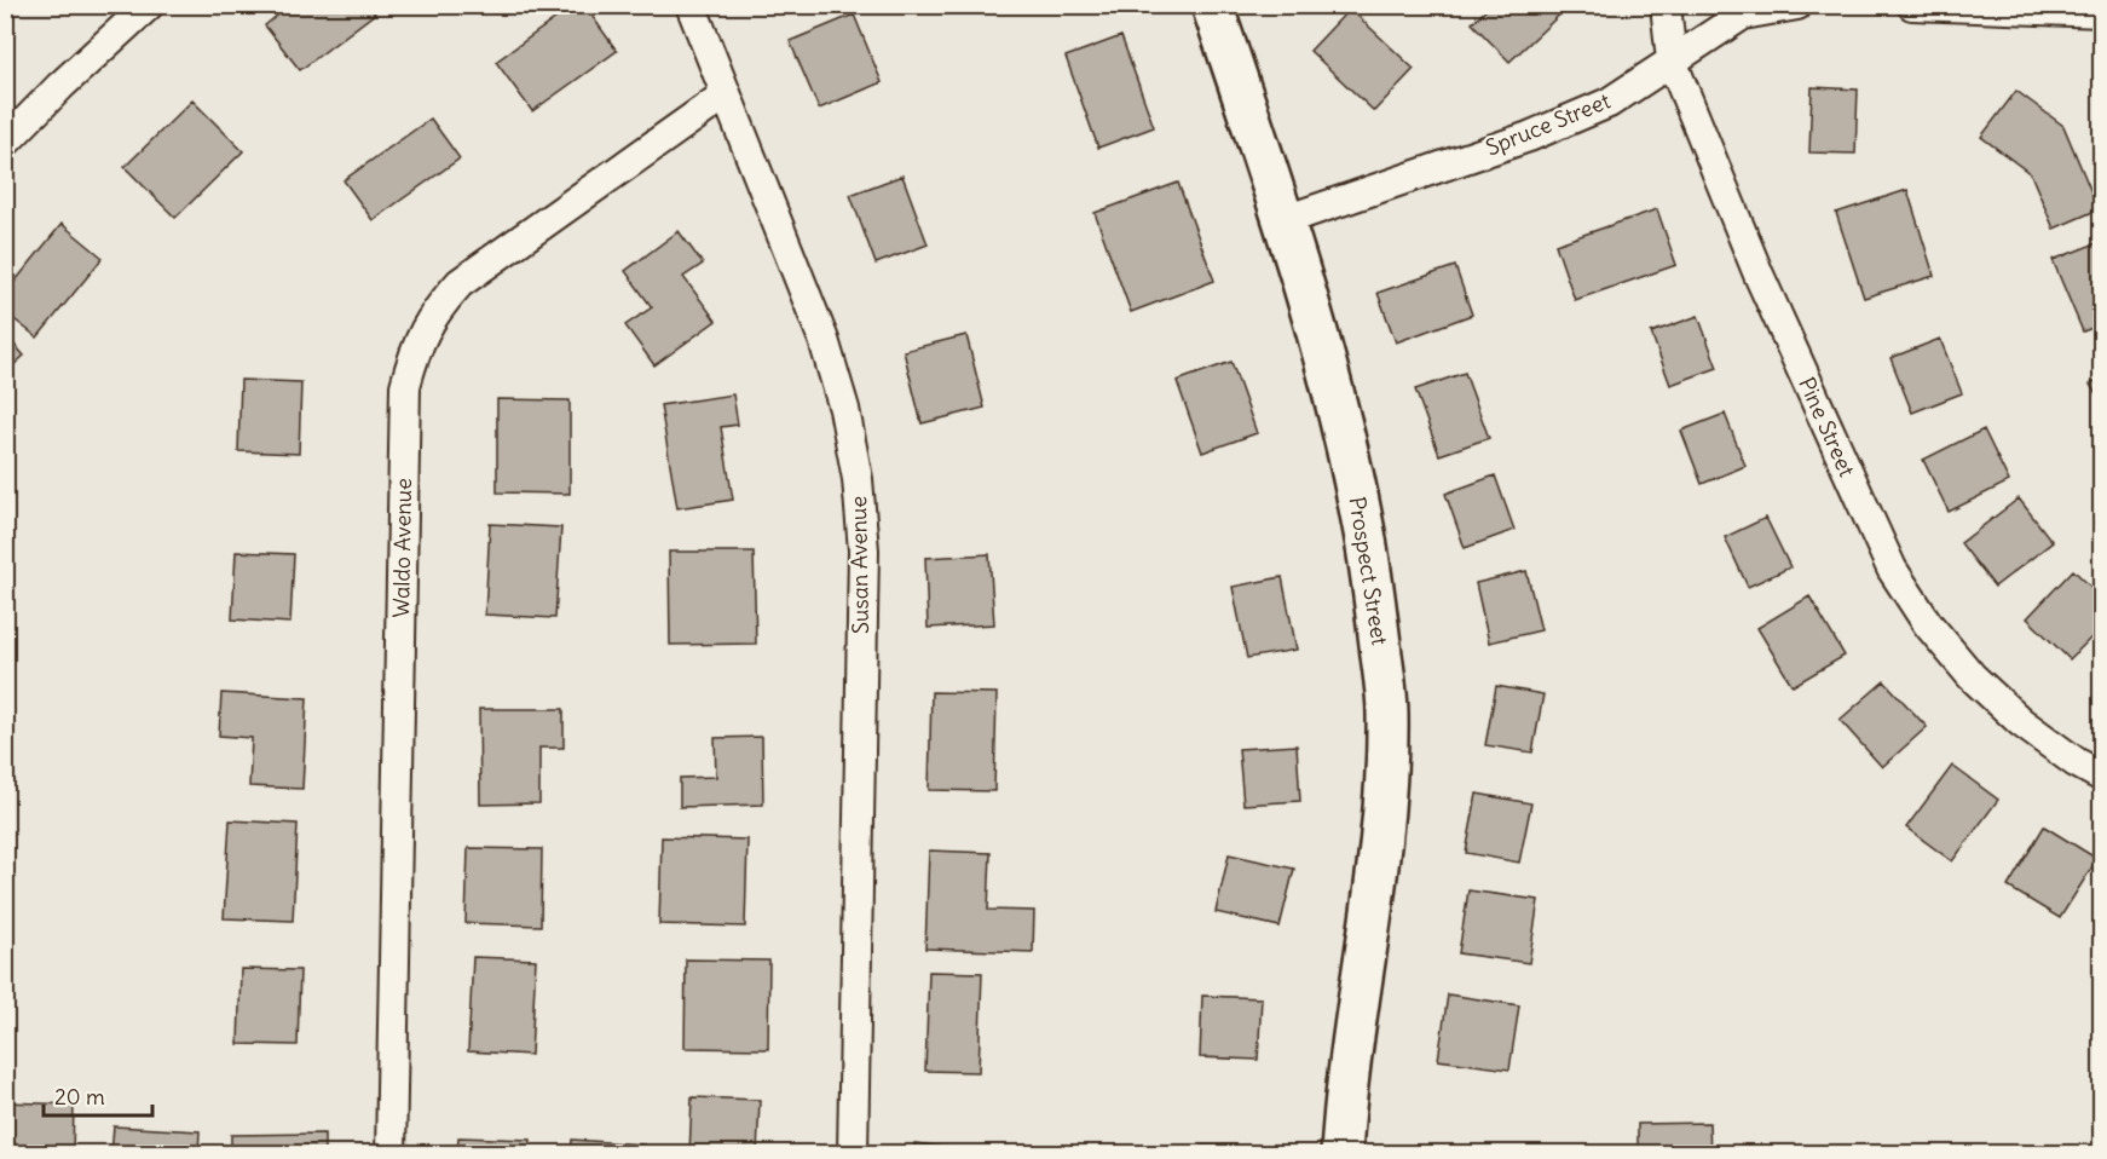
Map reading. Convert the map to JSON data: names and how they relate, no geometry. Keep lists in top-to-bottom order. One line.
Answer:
{"streets":{"main road":["Prospect Street"],"street":["Spruce Street","Pine Street","Waldo Avenue","Susan Avenue"]},"crossings":[["Spruce Street","Pine Street"],["Spruce Street","Prospect Street"],["Waldo Avenue","Susan Avenue"]],"scale_bar":"20 m"}
